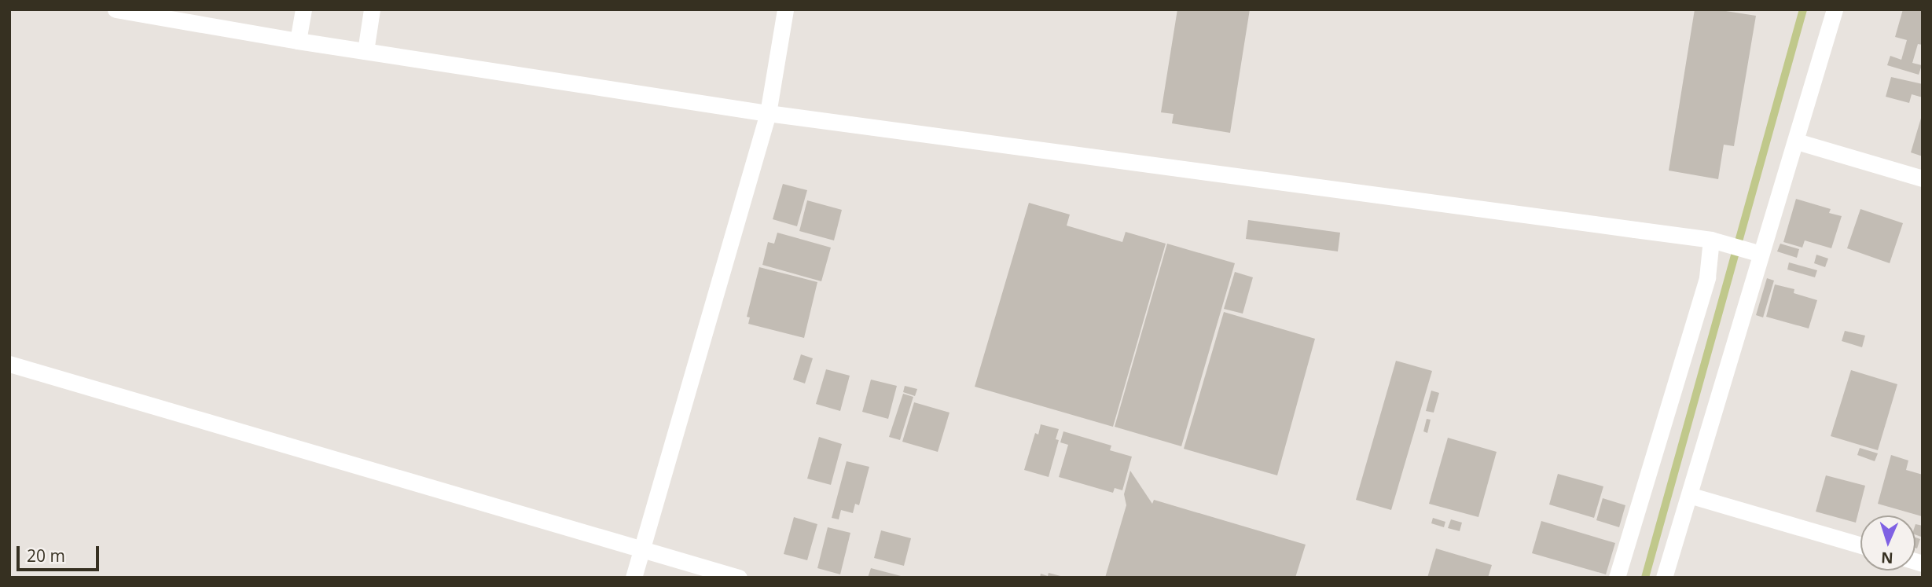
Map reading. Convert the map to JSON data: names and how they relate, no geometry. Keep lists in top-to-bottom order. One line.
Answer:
{"scale_bar":"20 m","north":"bottom"}
